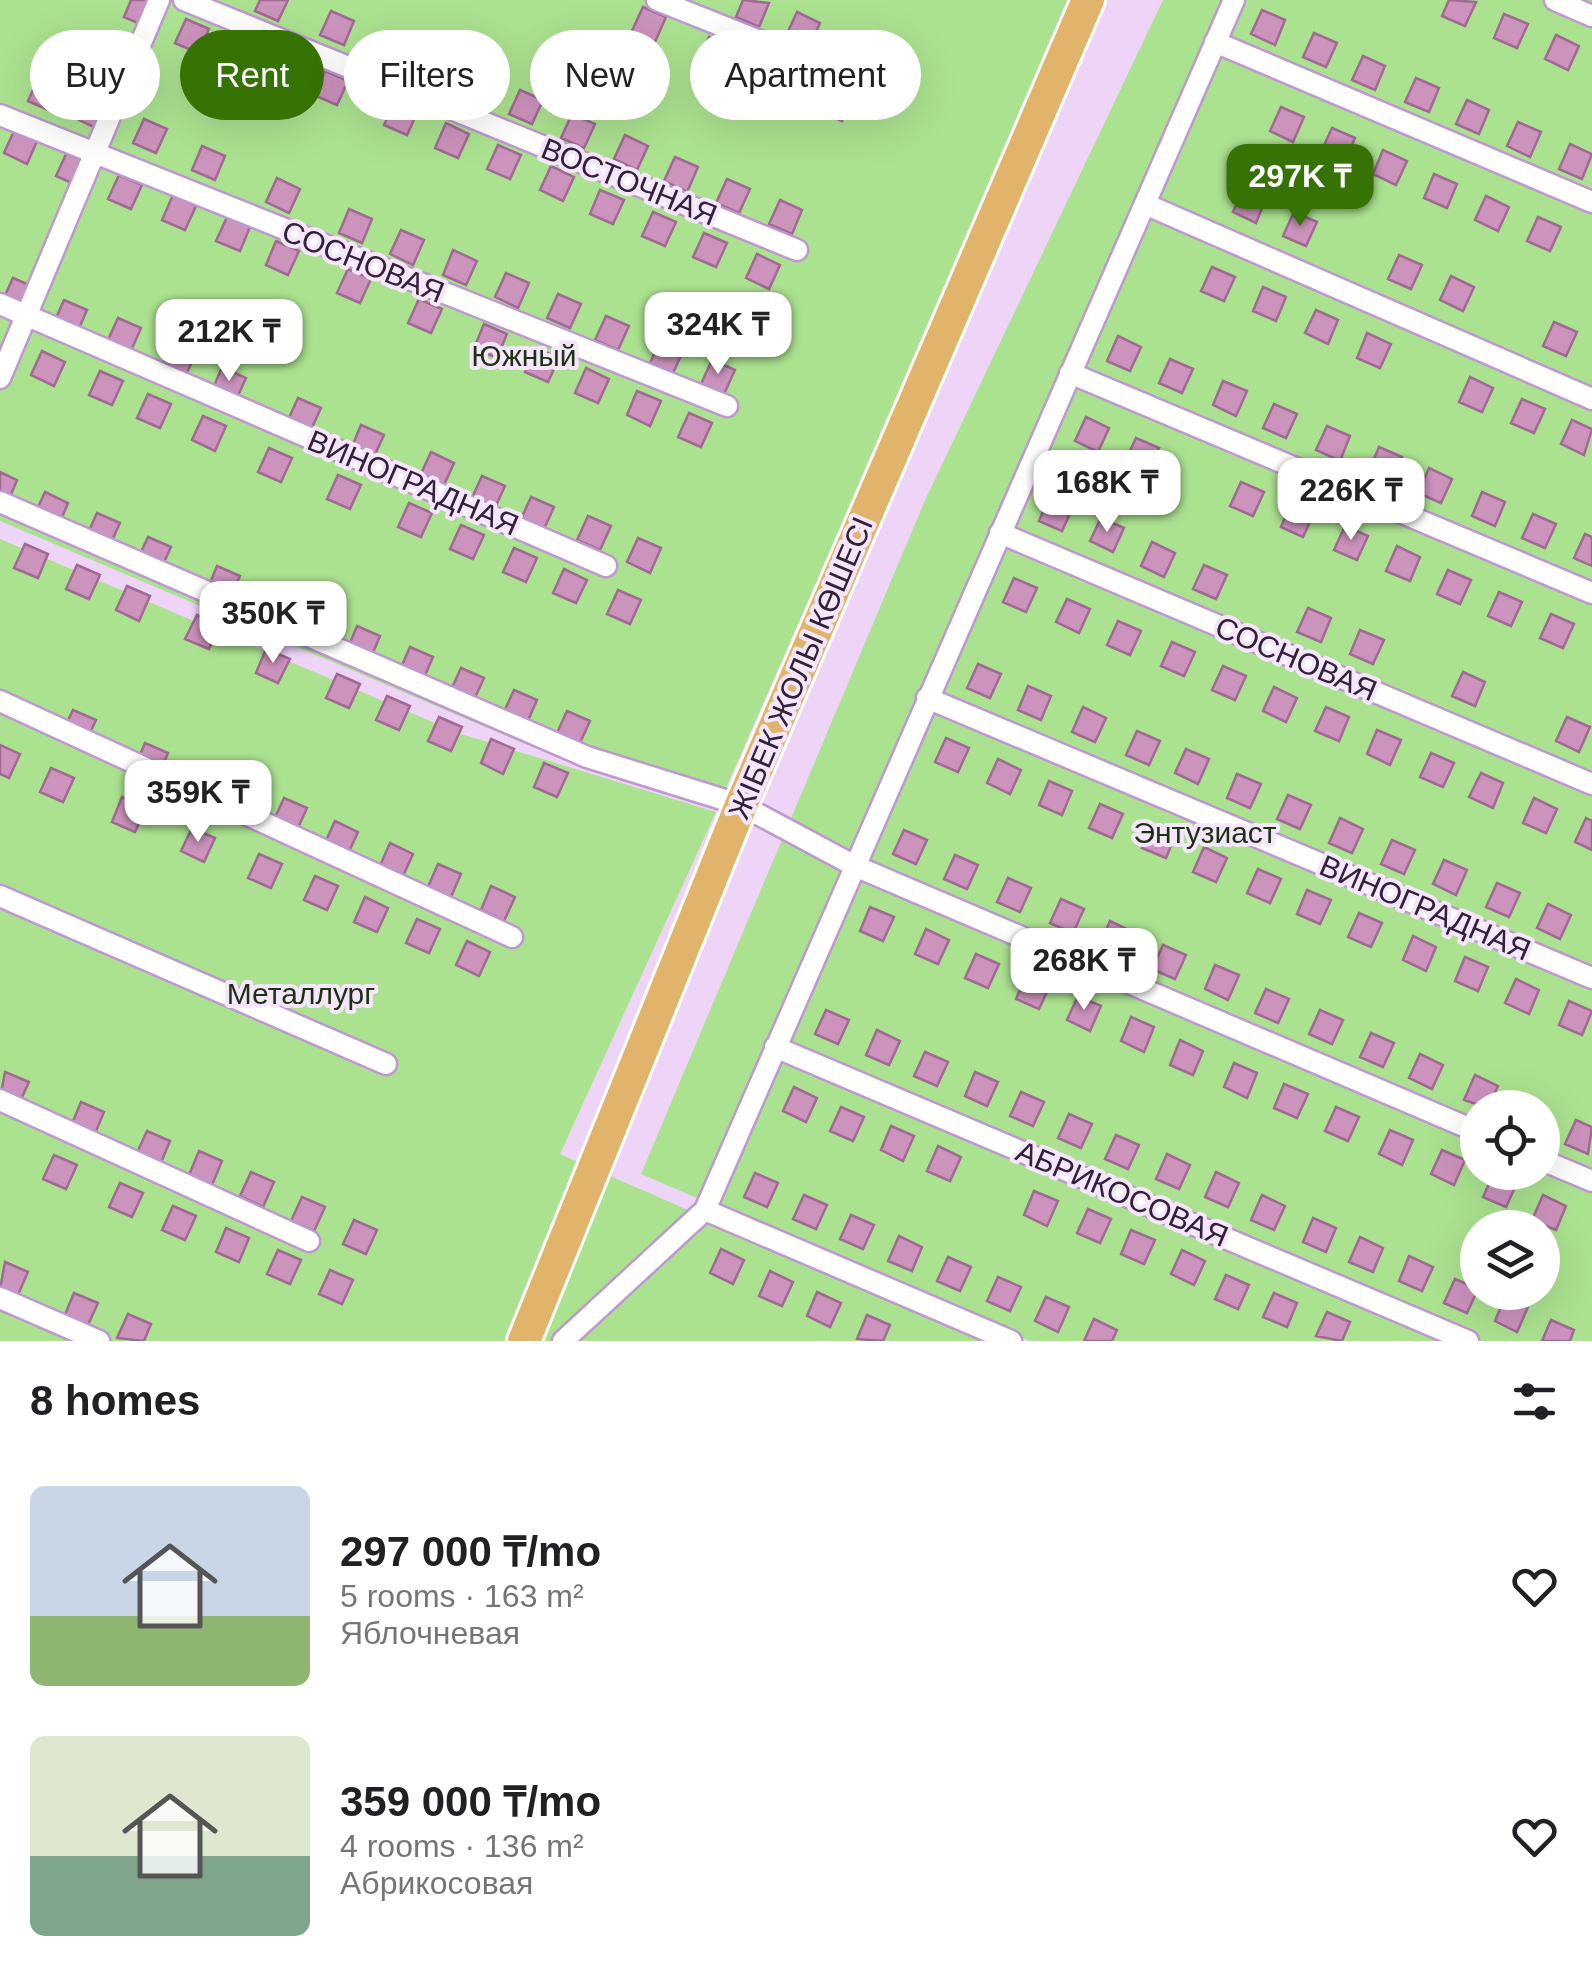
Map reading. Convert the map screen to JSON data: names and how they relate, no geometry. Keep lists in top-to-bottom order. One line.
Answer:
{"streets":{"highway":["ЖІБЕК ЖОЛЫ КӨШЕСІ"],"street":["ВОСТОЧНАЯ","СОСНОВАЯ","ВИНОГРАДНАЯ","АБРИКОСОВАЯ"]},"parks":["Южный","Энтузиаст","Металлург"],"page":{"chip":["Buy","Rent","Filters","New","Apartment"],"price":["297K ₸","324K ₸","212K ₸","168K ₸","226K ₸","350K ₸","359K ₸","268K ₸"],"heading":"8 homes","list":[{"name":"297 000 ₸/mo","note":"5 rooms · 163 m² · Яблочневая"},{"name":"359 000 ₸/mo","note":"4 rooms · 136 m² · Абрикосовая"}]}}
